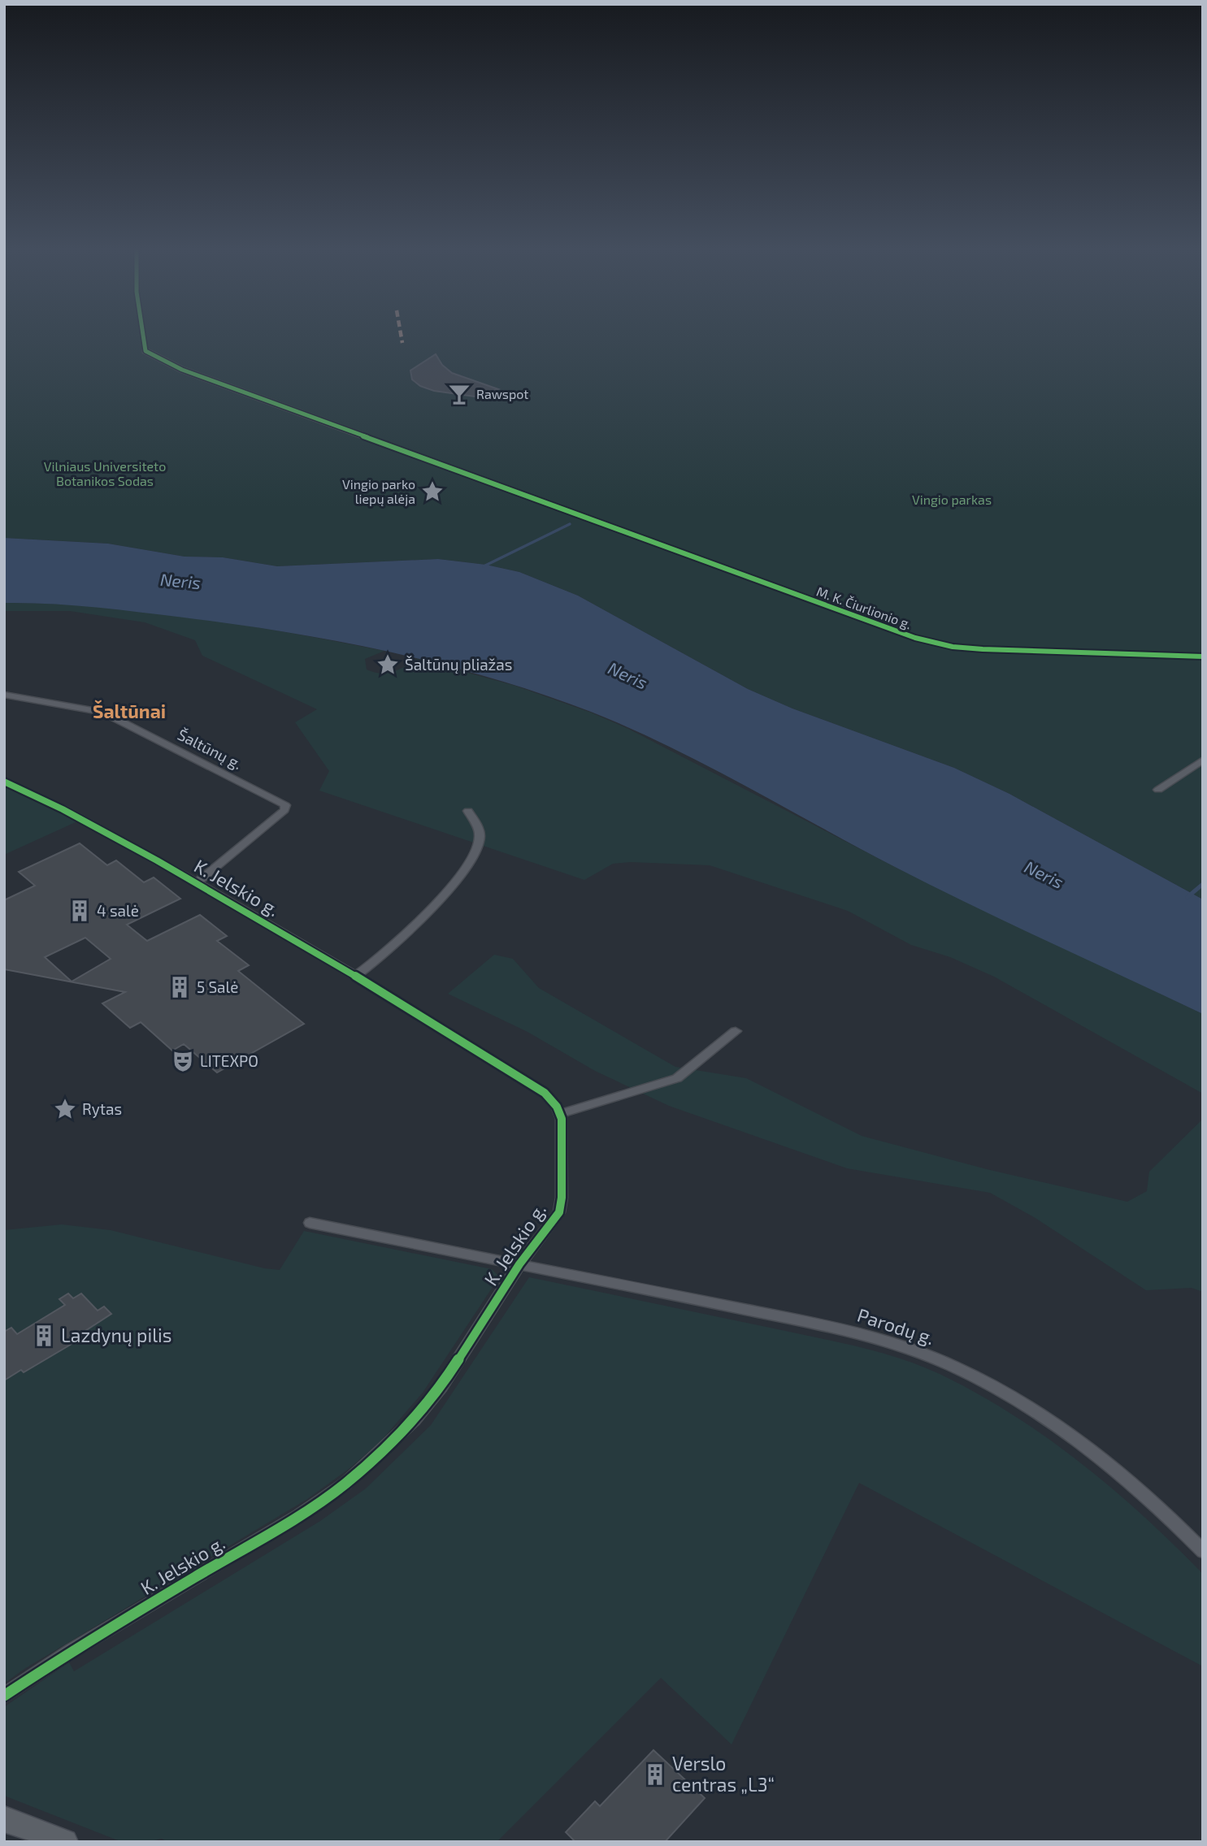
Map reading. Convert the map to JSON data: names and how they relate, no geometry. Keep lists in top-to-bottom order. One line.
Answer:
{"streets":{"street":["M. K. Čiurlionio g.","Šaltūnų g.","K. Jelskio g.","Parodų g."]},"crossings":[["Šaltūnų g.","K. Jelskio g."],["K. Jelskio g.","Parodų g."]],"districts":["Šaltūnai"],"water":["Neris"],"parks":["Vilniaus Universiteto Botanikos Sodas","Vingio parkas"],"places":{"bar":["Rawspot"],"place":["Vingio parko liepų alėja","Šaltūnų pliažas","Rytas"],"building":["4 salė","5 Salė","Lazdynų pilis","Verslo centras „L3“"],"theatre":["LITEXPO"]}}
